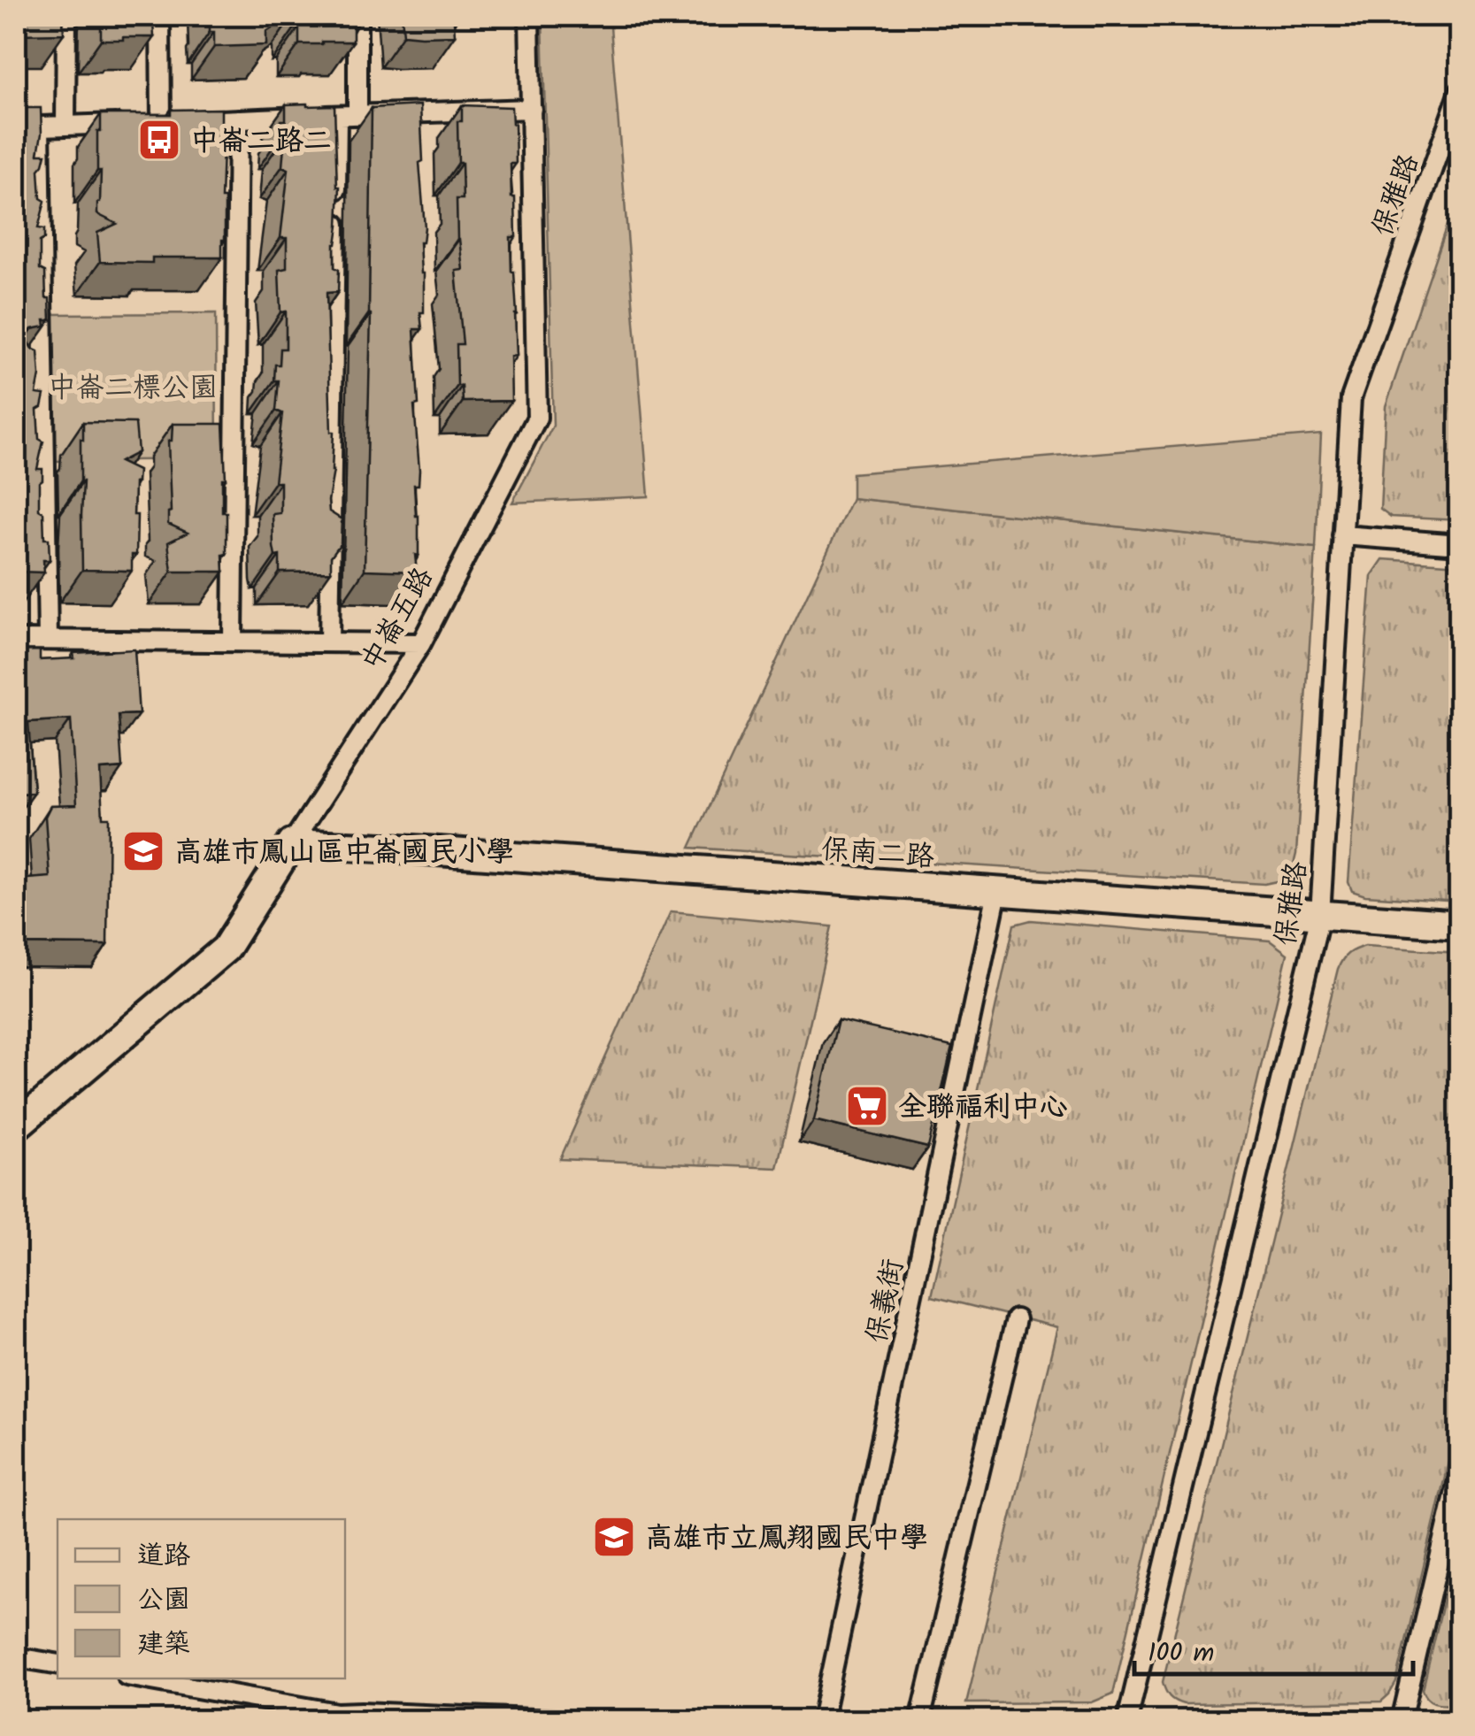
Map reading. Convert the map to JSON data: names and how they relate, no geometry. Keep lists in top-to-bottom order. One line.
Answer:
{"streets":{"street":["保雅路","中崙五路","保南二路","保義街"]},"crossings":[["保雅路","保南二路"],["中崙五路","保南二路"],["保南二路","保義街"]],"parks":["中崙二標公園"],"places":{"bus stop":["中崙二路二"],"school or university":["高雄市鳳山區中崙國民小學","高雄市立鳳翔國民中學"],"supermarket":["全聯福利中心"]},"legend":["道路","公園","建築"],"scale_bar":"100 m"}
